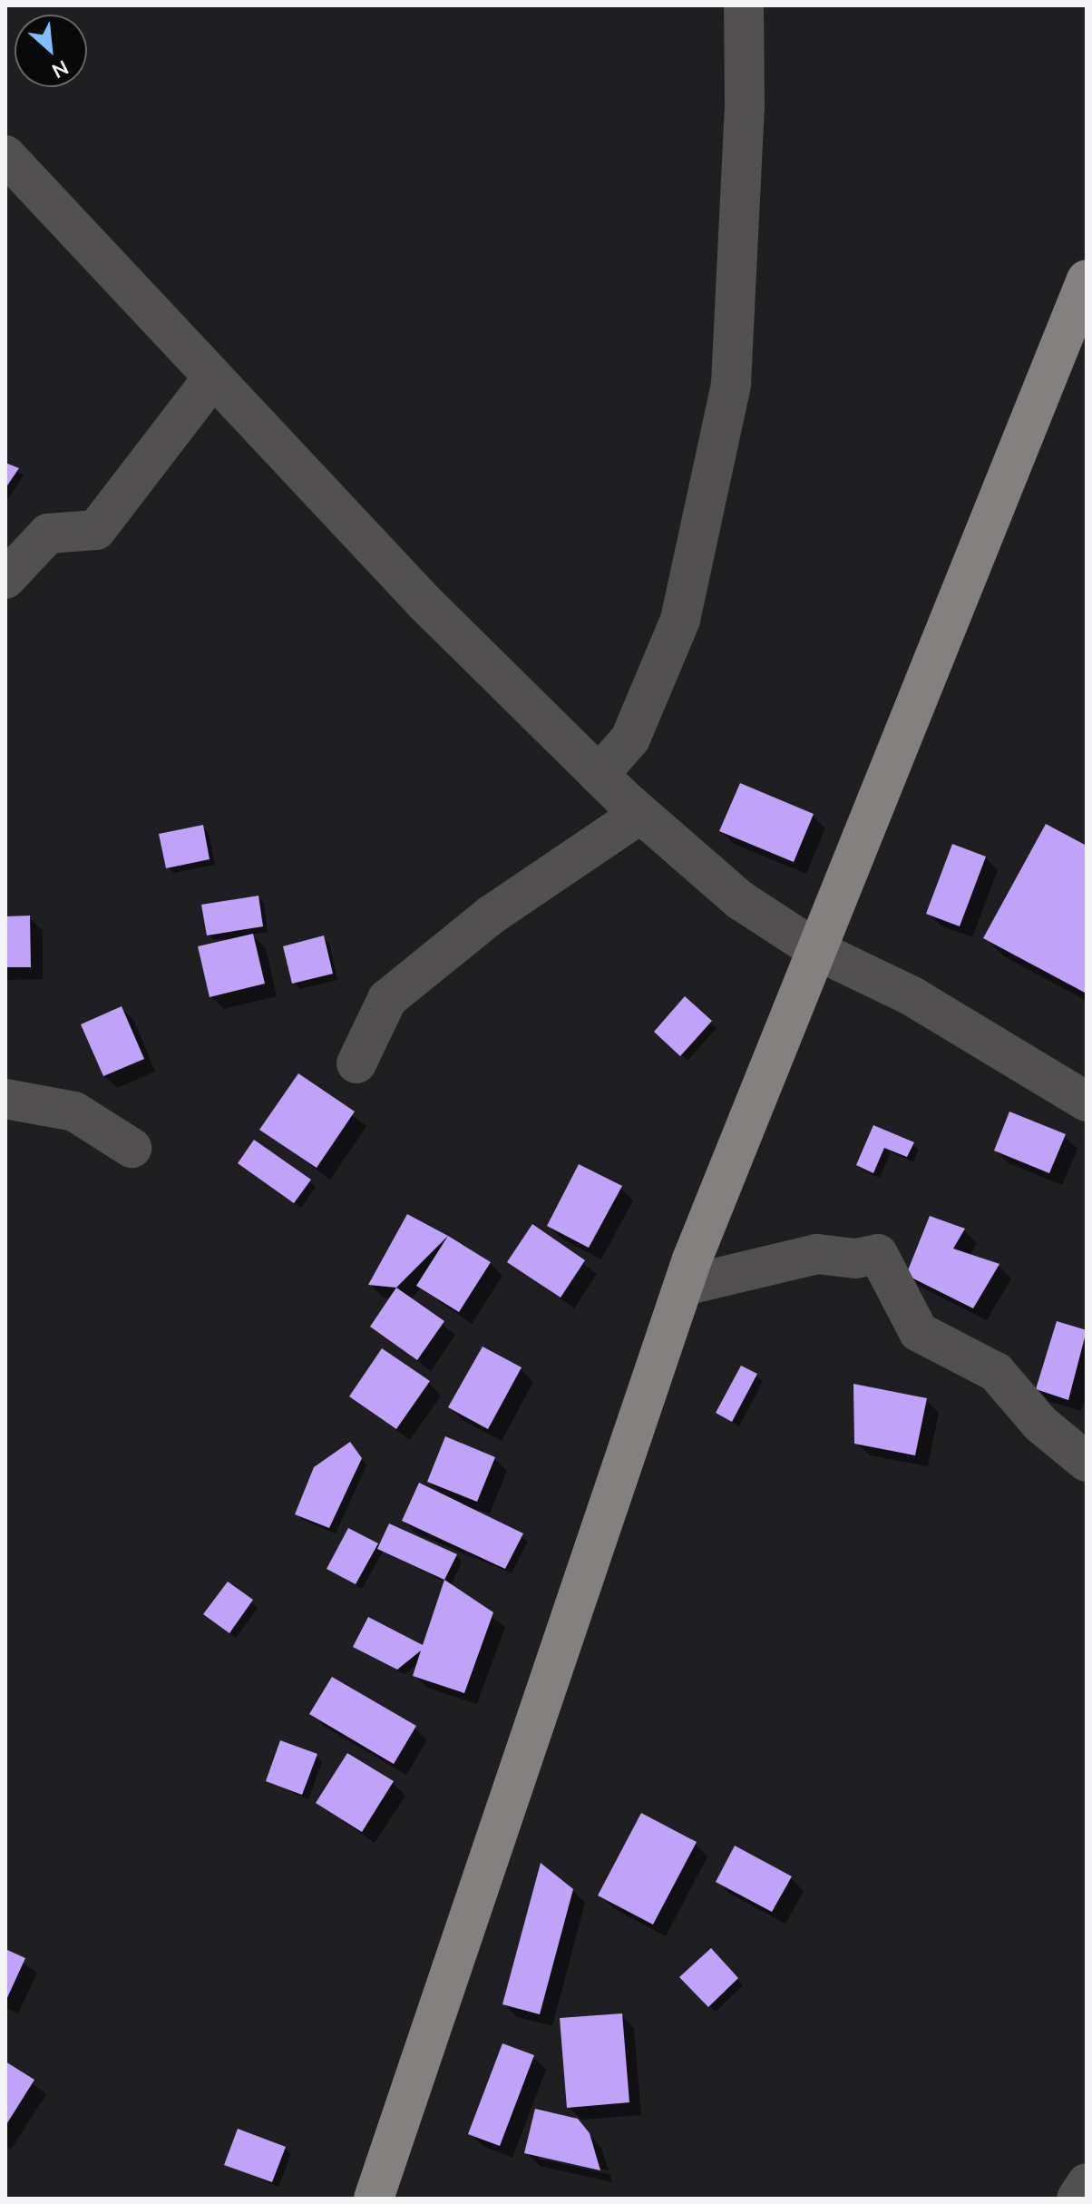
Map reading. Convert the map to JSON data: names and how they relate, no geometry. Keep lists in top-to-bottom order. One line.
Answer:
{"north":"bottom right"}
